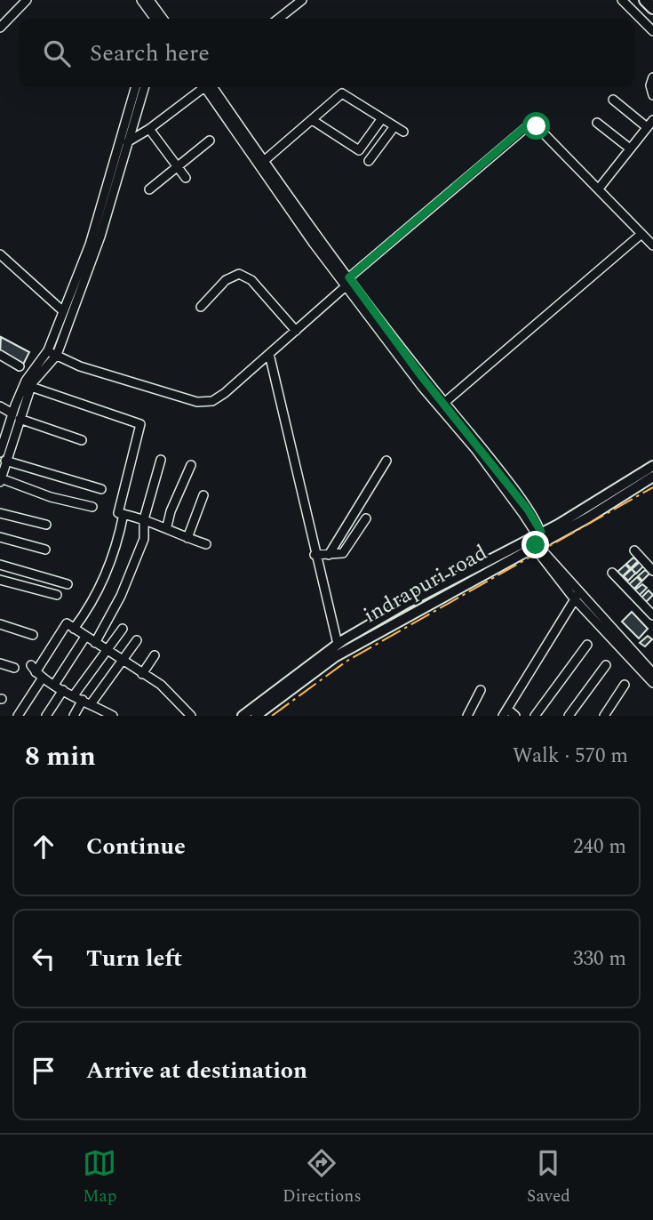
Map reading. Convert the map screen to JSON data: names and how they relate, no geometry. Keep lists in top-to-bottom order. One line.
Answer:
{"streets":{"main road":["indrapuri road"]},"page":{"search":"Search here","heading":["8 min","Walk · 570 m"],"list":[["Continue","240 m"],["Turn left","330 m"],"Arrive at destination"],"nav":["Map","Directions","Saved"]}}
